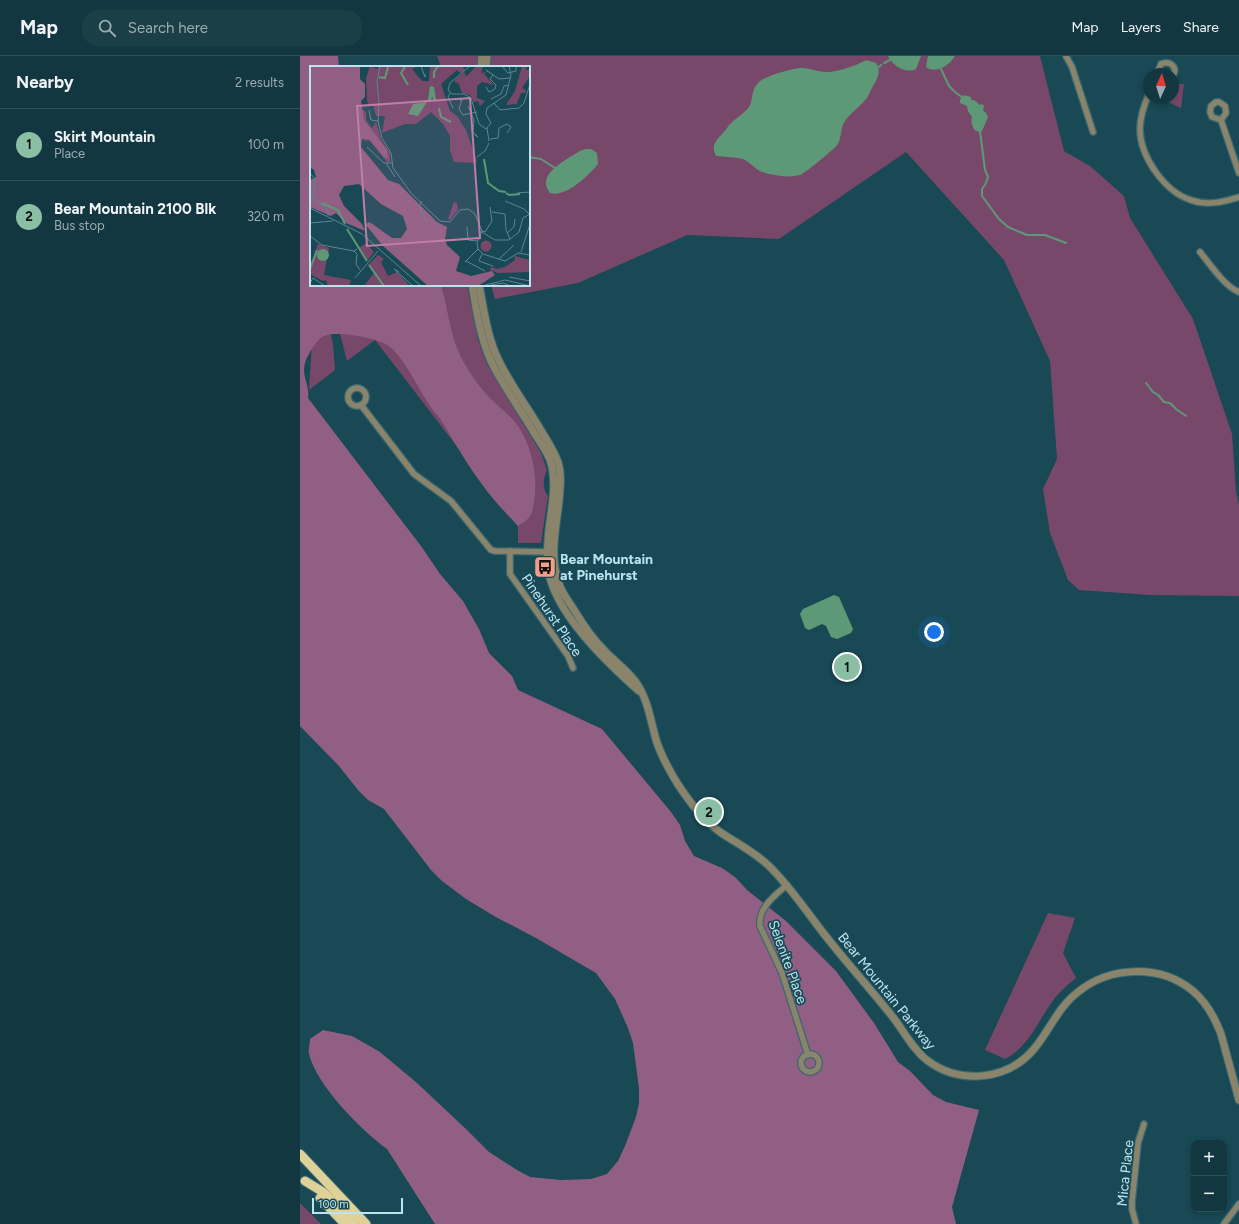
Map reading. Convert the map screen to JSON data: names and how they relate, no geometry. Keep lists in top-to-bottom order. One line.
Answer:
{"streets":{"street":["Pinehurst Place","Selenite Place","Bear Mountain Parkway","Mica Place"]},"crossings":[["Selenite Place","Bear Mountain Parkway"]],"places":{"bus stop":["Bear Mountain at Pinehurst"]},"scale_bar":"100 m","north":"top","page":{"header":"Map","search":"Search here","nav":["Map","Layers","Share"],"heading":["Nearby","2 results"],"list":[{"mark":"1","name":"Skirt Mountain","note":"Place","value":"100 m"},{"mark":"2","name":"Bear Mountain 2100 Blk","note":"Bus stop","value":"320 m"}],"pins":["1","2"],"map_buttons":["+","−"],"scale":"100 m"}}
